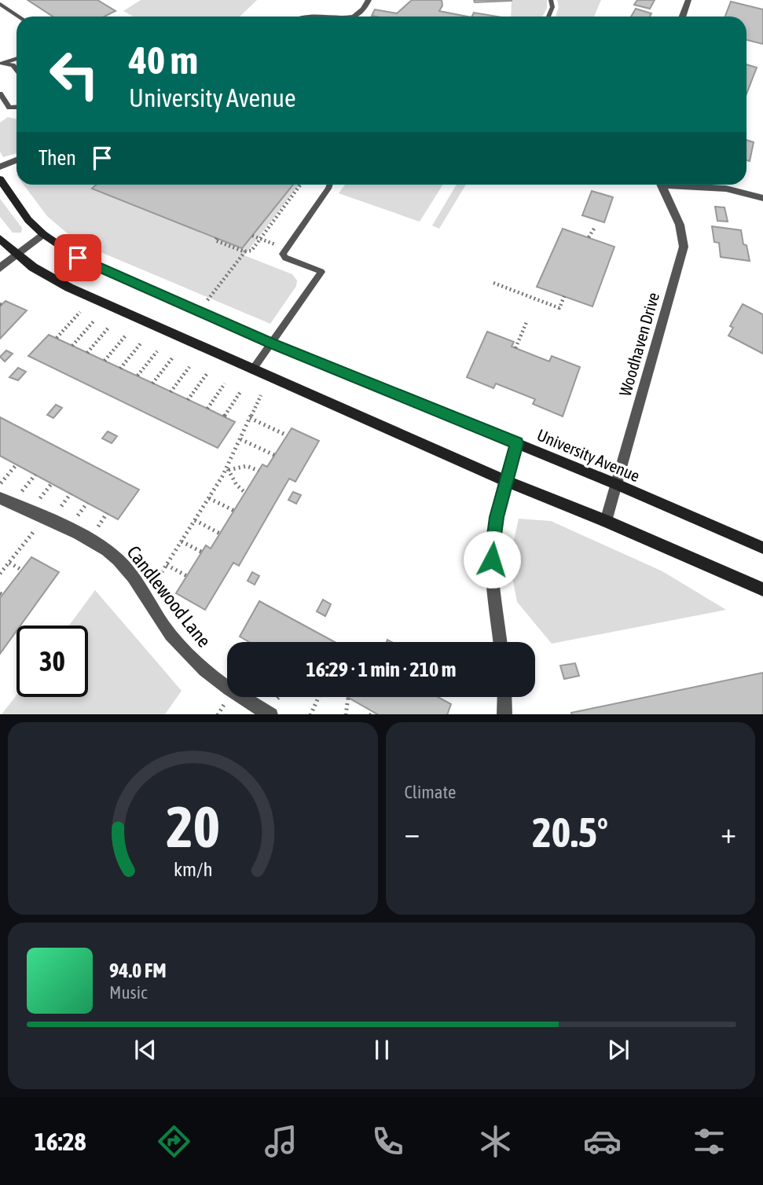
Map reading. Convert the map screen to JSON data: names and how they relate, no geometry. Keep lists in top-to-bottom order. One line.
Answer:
{"streets":{"main road":["University Avenue"],"street":["Woodhaven Drive","Candlewood Lane"]},"crossings":[["Woodhaven Drive","University Avenue"]],"page":{"turn":["40 m","University Avenue"],"then":"Then","limit":"30","trip":"16:29 · 1 min · 210 m","tile":"Climate","heat":["−","20.5°","+"],"song":["94.0 FM","Music"],"tabs":"16:28","gauge":["20","km/h"]}}
